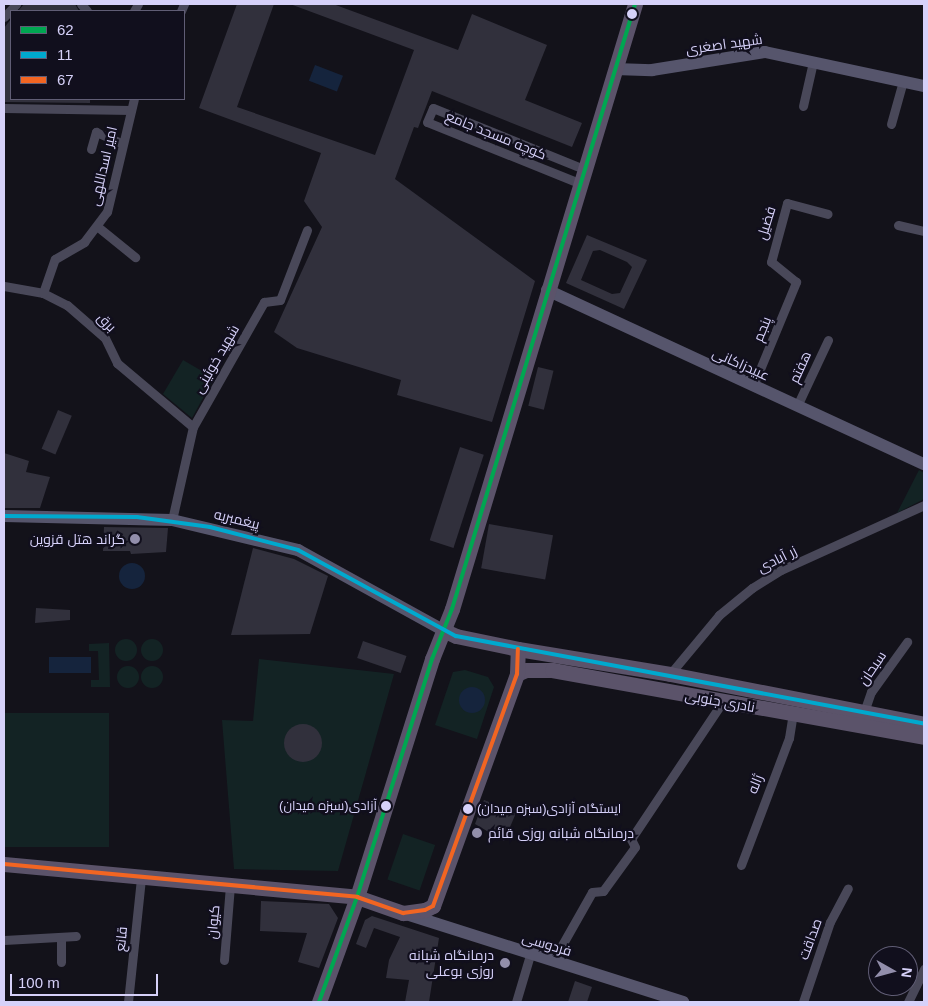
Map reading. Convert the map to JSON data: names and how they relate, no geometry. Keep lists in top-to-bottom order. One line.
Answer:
{"streets":{"main road":["شهید اصغری","عبیدزاکانی","پیغمبریه","نادری جنوبی","فردوسی"],"street":["کوچه مسجد جامع","امیر اسداللهی","فضیل","برق","پنجم","شهید خوئینی","هفتم","زر آبادی","سبحان","ژاله","کیوان","قانع","صداقت"]},"crossings":[["امیر اسداللهی","برق"],["فضیل","پنجم"],["برق","شهید خوئینی"],["پنجم","عبیدزاکانی"],["شهید خوئینی","پیغمبریه"],["عبیدزاکانی","هفتم"],["پیغمبریه","نادری جنوبی"],["زر آبادی","نادری جنوبی"],["سبحان","نادری جنوبی"],["نادری جنوبی","ژاله"]],"places":["گراند هتل قزوین","آزادی(سبزه میدان)","ایستگاه آزادی(سبزه میدان)","درمانگاه شبانه روزی قائم","درمانگاه شبانه روزی بوعلی"],"lines":["transit line 62","transit line 11","transit line 67"],"legend":["62","11","67"],"scale_bar":"100 m","north":"right"}
